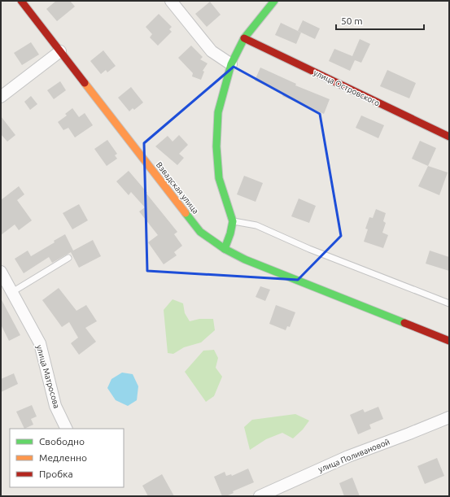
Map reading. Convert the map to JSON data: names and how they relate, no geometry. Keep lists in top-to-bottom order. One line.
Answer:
{"streets":{"street":["улица Островского","Взвадская улица","улица Матросова","улица Поливановой"]},"legend":["Свободно","Медленно","Пробка"],"scale_bar":"50 m"}
